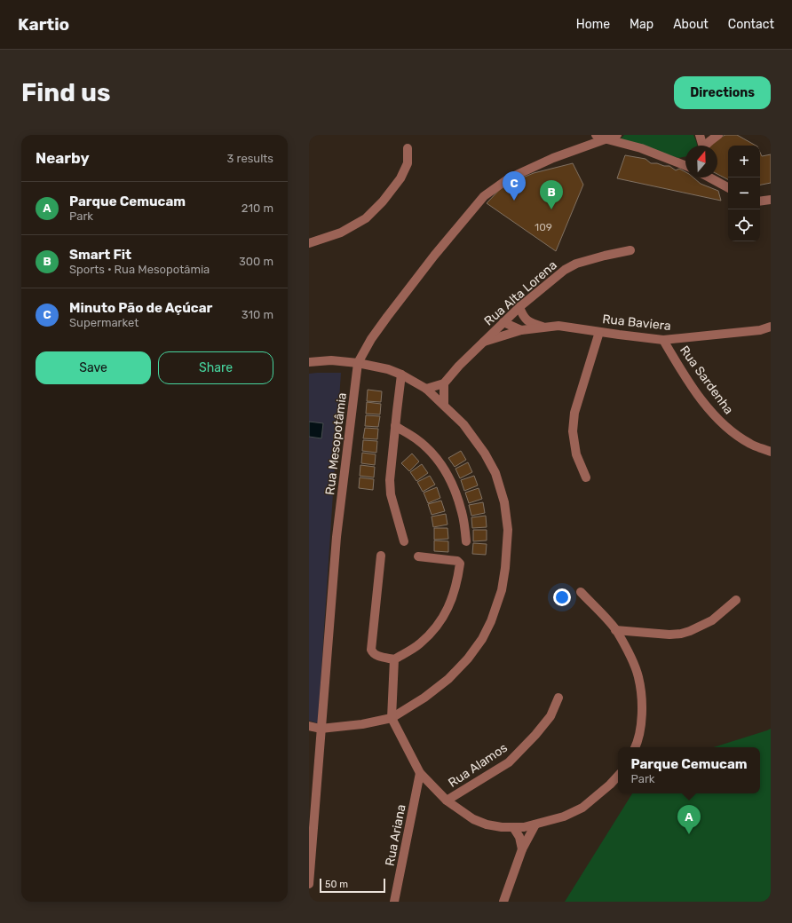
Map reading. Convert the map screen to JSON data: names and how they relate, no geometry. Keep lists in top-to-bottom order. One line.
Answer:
{"streets":{"street":["Rua Alta Lorena","Rua Baviera","Rua Sardenha","Rua Mesopotâmia","Rua Alamos","Rua Ariana"]},"crossings":[["Rua Alta Lorena","Rua Baviera"],["Rua Baviera","Rua Sardenha"]],"house_numbers":["109"],"scale_bar":"50 m","north":"top","page":{"header":"Kartio","nav":["Home","Map","About","Contact"],"buttons":["Directions",["Save","Share"]],"title":"Find us","heading":["Nearby","3 results"],"map_buttons":["+","−"],"pins":["C","B","A"],"list":[{"mark":"A","name":"Parque Cemucam","note":"Park","value":"210 m"},{"mark":"B","name":"Smart Fit","note":"Sports · Rua Mesopotâmia","value":"300 m"},{"mark":"C","name":"Minuto Pão de Açúcar","note":"Supermarket","value":"310 m"}],"popup":["Parque Cemucam","Park"],"scale":"50 m"}}
